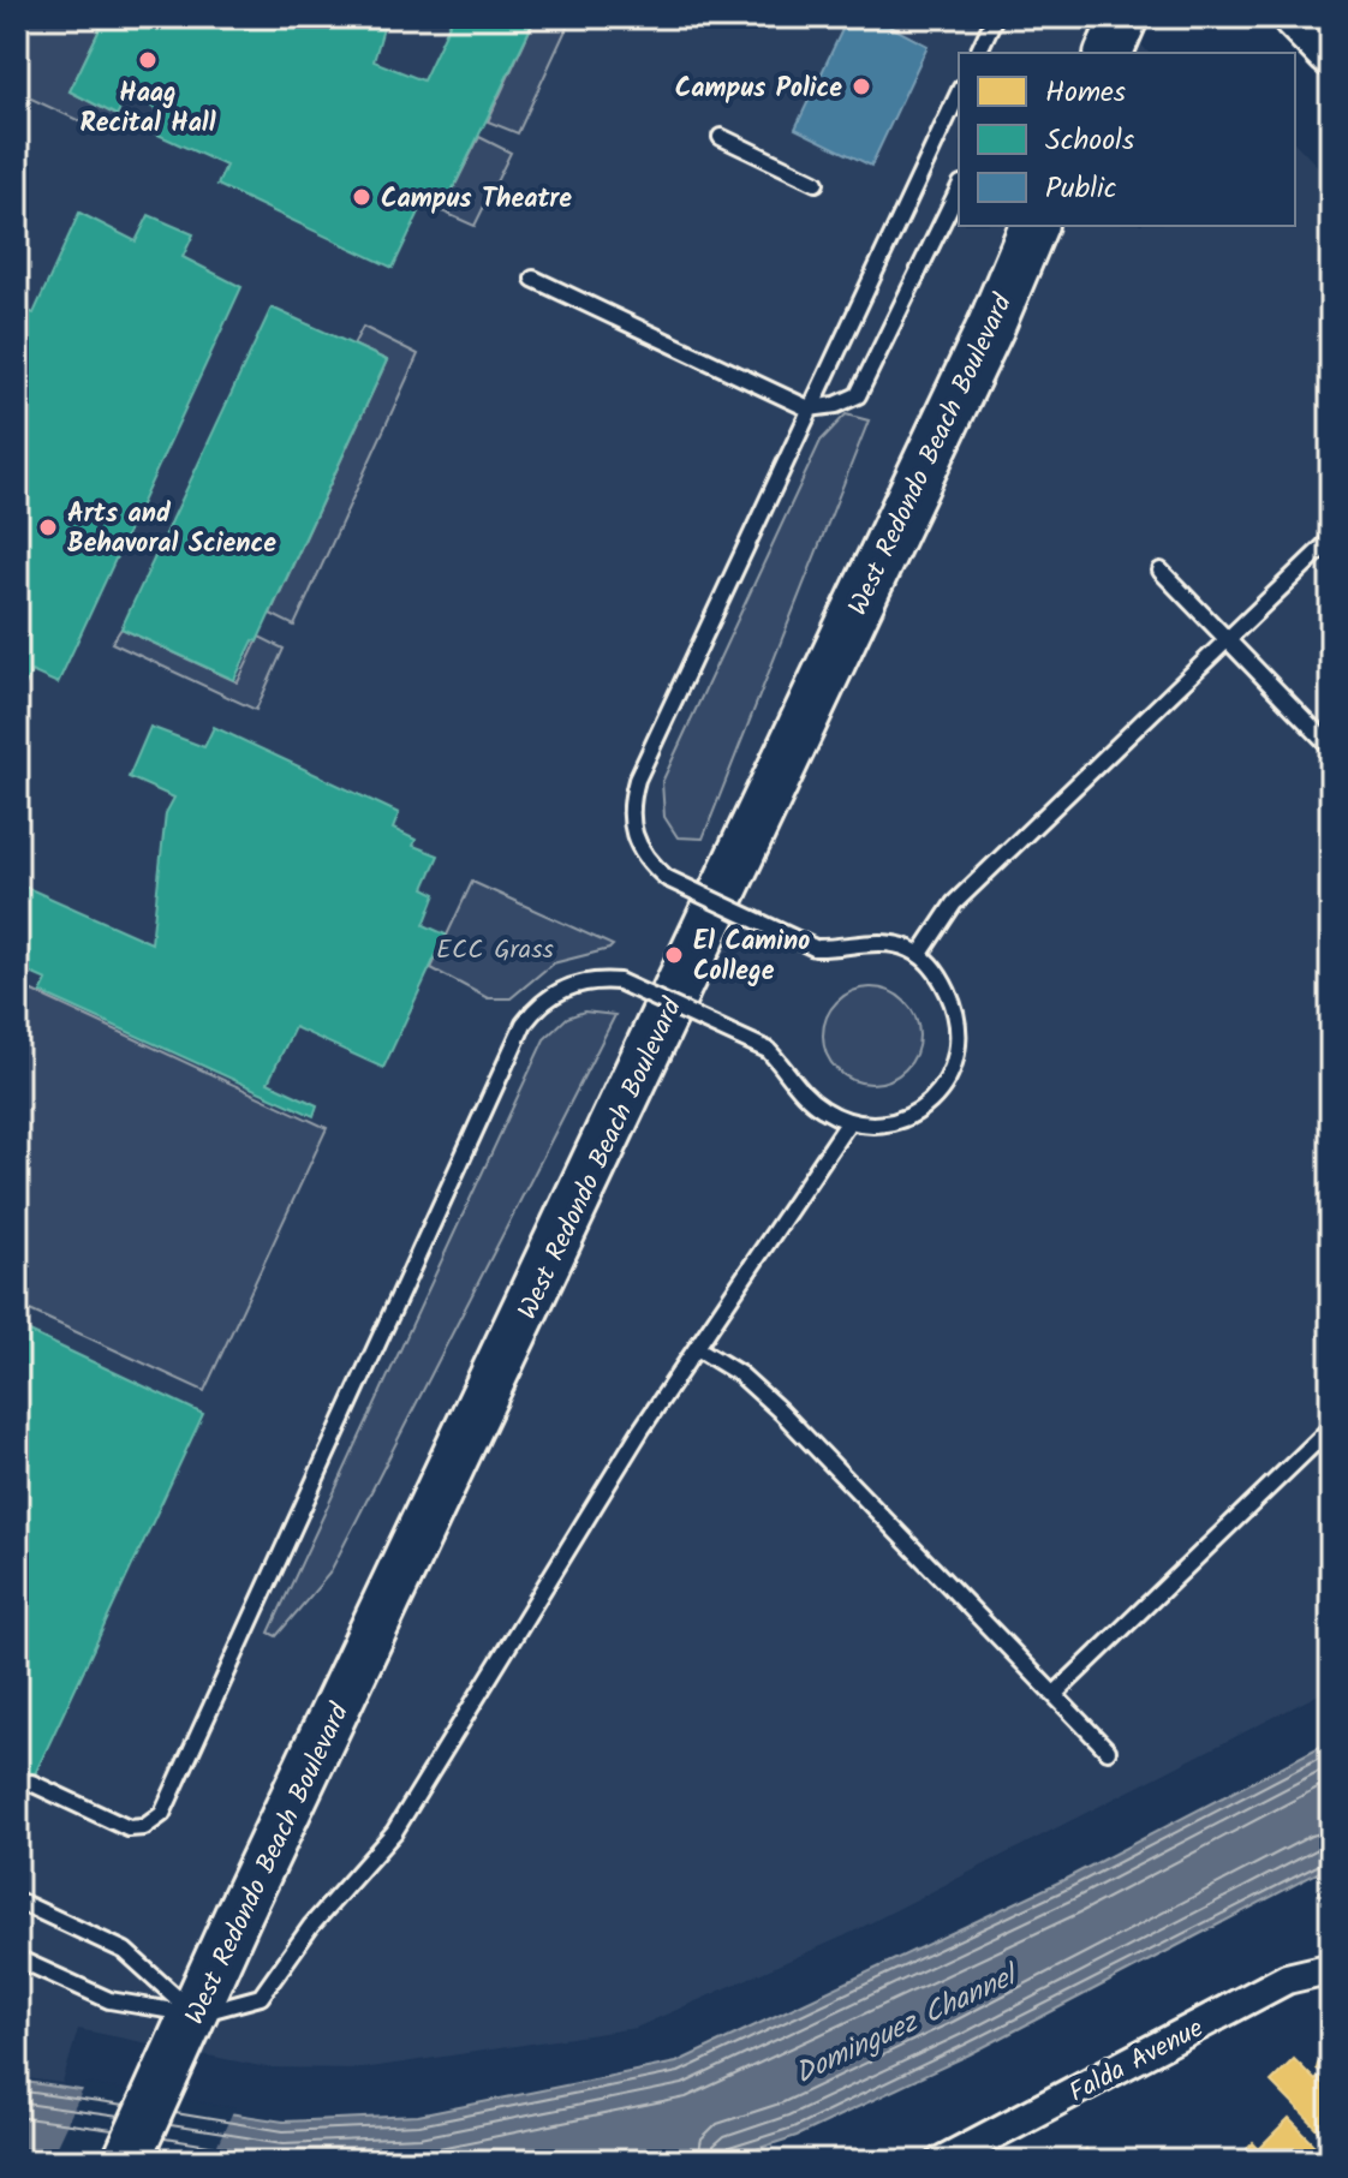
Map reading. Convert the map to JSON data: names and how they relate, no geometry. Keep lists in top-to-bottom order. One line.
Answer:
{"streets":{"main road":["West Redondo Beach Boulevard"],"street":["Falda Avenue"]},"water":["Dominguez Channel"],"parks":["ECC Grass"],"places":["Haag Recital Hall","Campus Police","Campus Theatre","Arts and Behavoral Science","El Camino College"],"legend":["Homes","Schools","Public"]}
